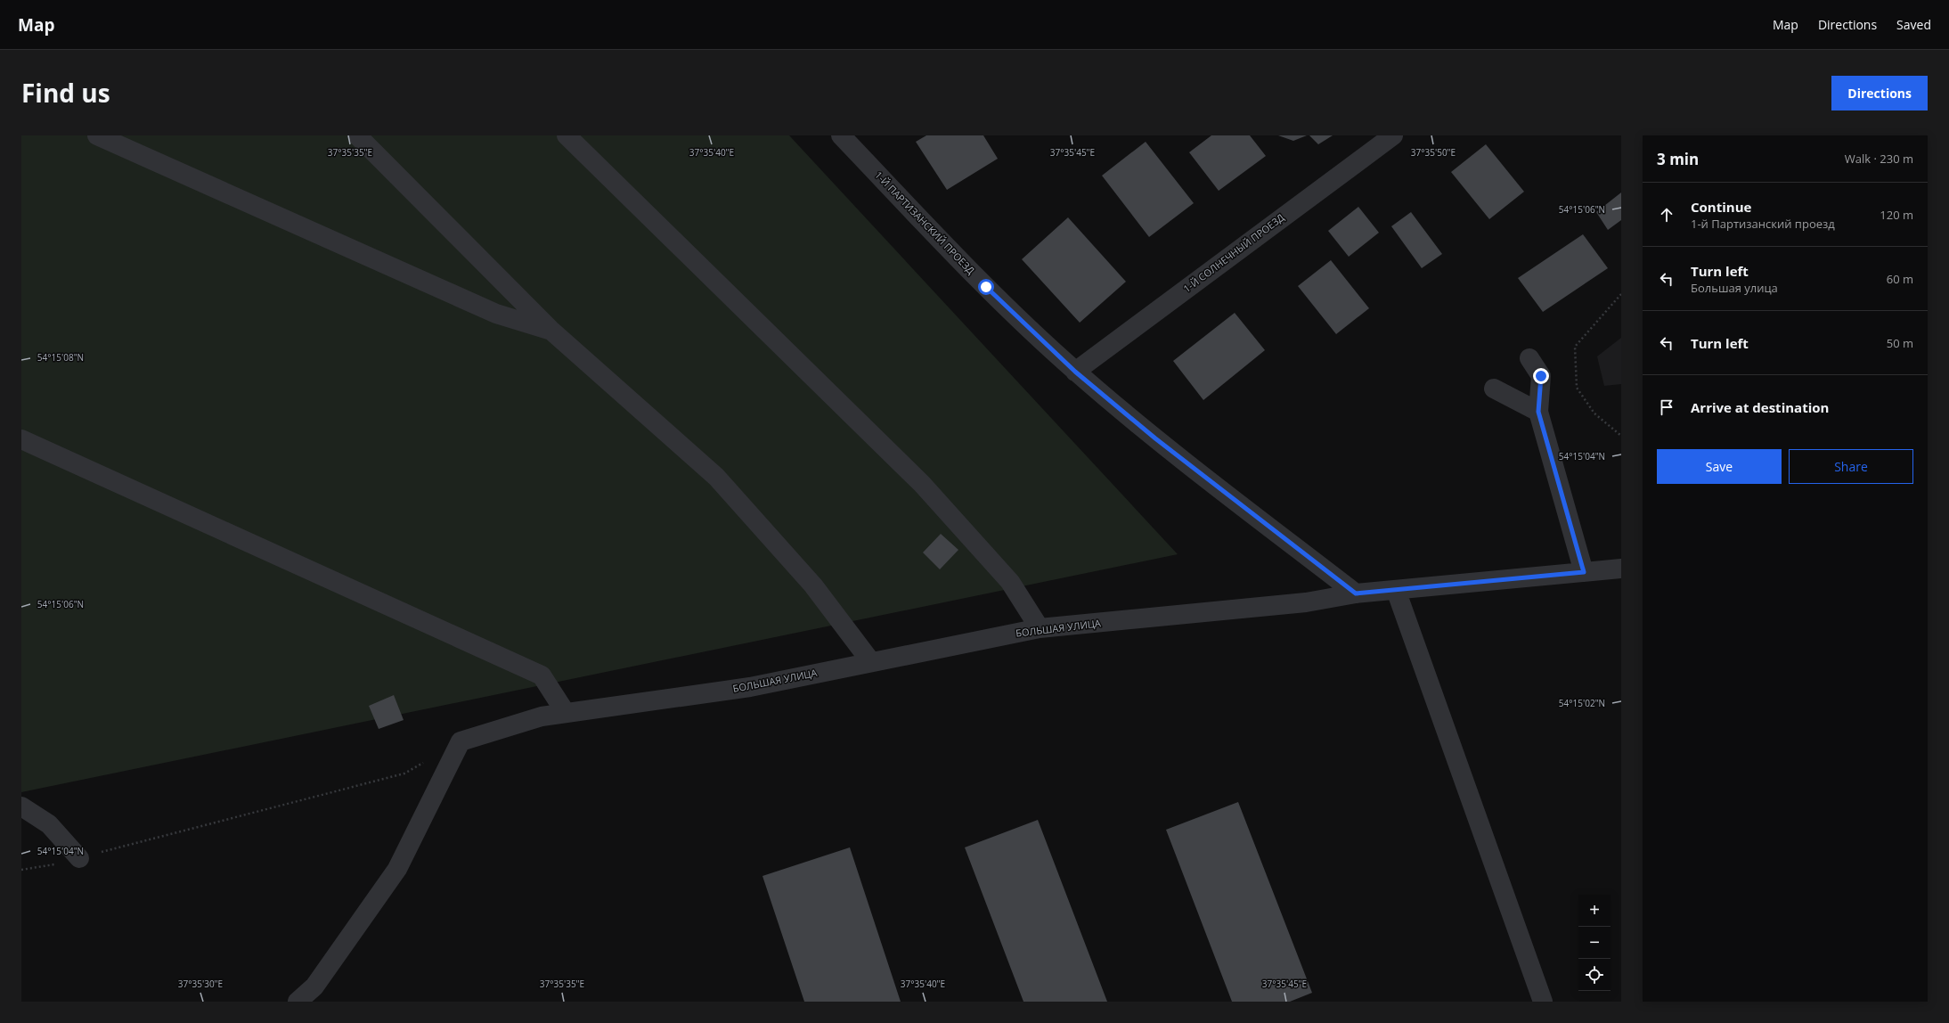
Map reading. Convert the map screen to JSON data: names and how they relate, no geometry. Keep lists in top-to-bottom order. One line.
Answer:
{"streets":{"street":["1-Й ПАРТИЗАНСКИЙ ПРОЕЗД","1-Й СОЛНЕЧНЫЙ ПРОЕЗД","БОЛЬШАЯ УЛИЦА"]},"crossings":[["1-Й ПАРТИЗАНСКИЙ ПРОЕЗД","1-Й СОЛНЕЧНЫЙ ПРОЕЗД"],["1-Й ПАРТИЗАНСКИЙ ПРОЕЗД","БОЛЬШАЯ УЛИЦА"]],"page":{"header":"Map","nav":["Map","Directions","Saved"],"title":"Find us","buttons":["Directions",["Save","Share"]],"heading":["3 min","Walk · 230 m"],"list":[["Continue","1-й Партизанский проезд","120 m"],["Turn left","Большая улица","60 m"],["Turn left","50 m"],"Arrive at destination"],"map_buttons":["+","−"]},"coordinates":["37°35'35\"E","37°35'40\"E","37°35'45\"E","37°35'50\"E","54°15'06\"N","54°15'08\"N","54°15'04\"N","54°15'02\"N","37°35'30\"E"]}
